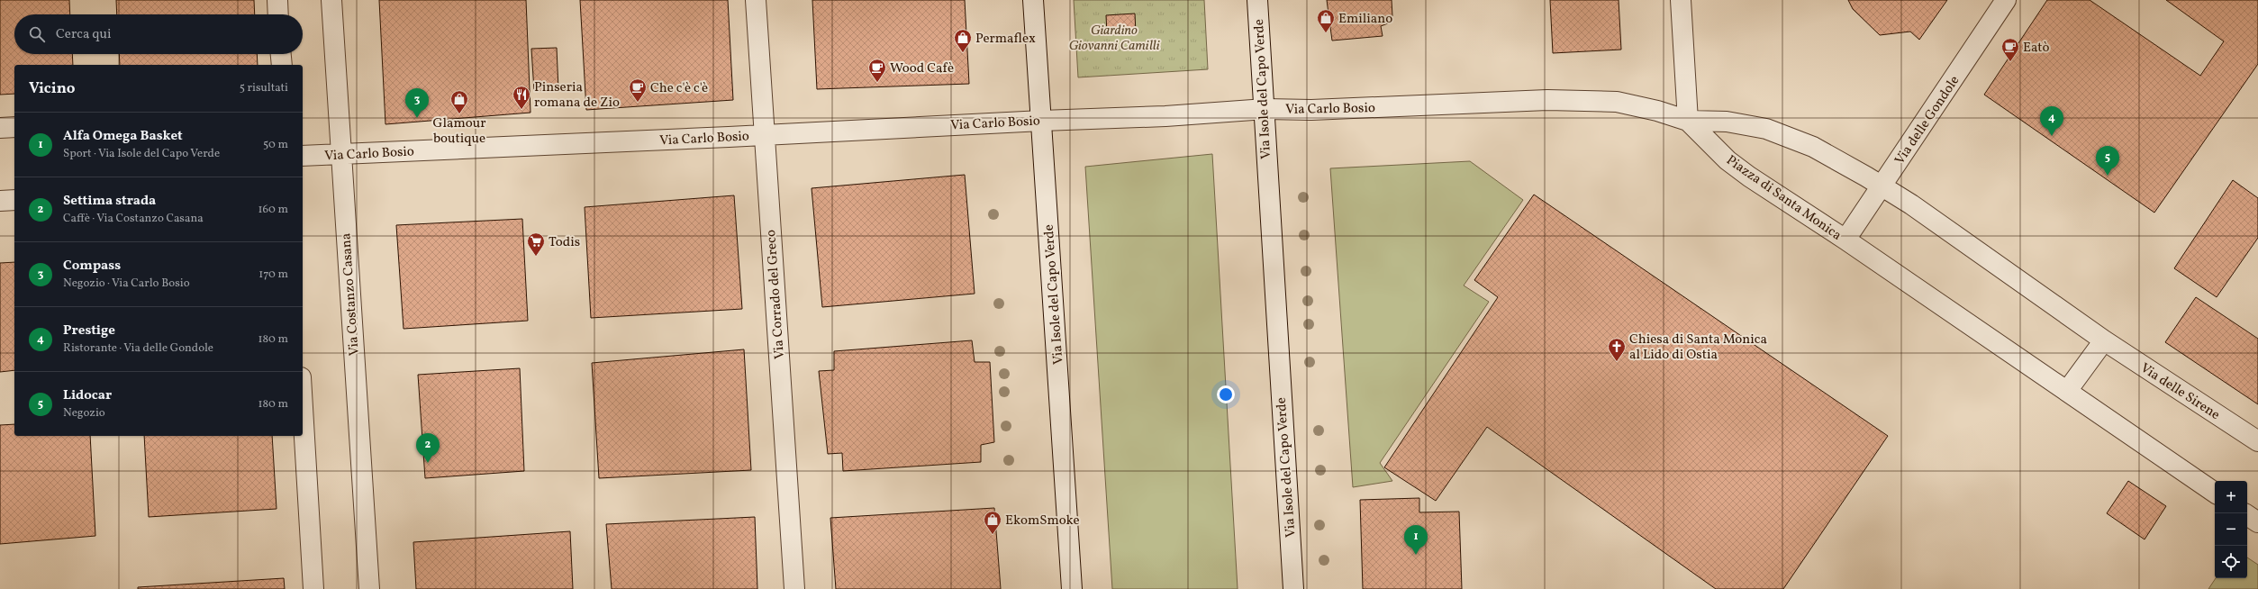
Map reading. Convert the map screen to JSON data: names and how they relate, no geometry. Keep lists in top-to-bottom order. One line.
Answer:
{"streets":{"street":["Via Isole del Capo Verde","Via Carlo Bosio","Via delle Gondole","Piazza di Santa Monica","Via Costanzo Casana","Via Corrado del Greco","Via delle Sirene"]},"crossings":[["Via Isole del Capo Verde","Via Carlo Bosio"],["Via Carlo Bosio","Piazza di Santa Monica"],["Via Carlo Bosio","Via Costanzo Casana"],["Via Carlo Bosio","Via Corrado del Greco"],["Via delle Gondole","Piazza di Santa Monica"]],"parks":["Giardino Giovanni Camilli"],"places":{"shop":["Emiliano","Permaflex","Glamour boutique","EkomSmoke"],"cafe":["Eatò","Wood Cafè","Che c'è c'è"],"restaurant":["Pinseria romana de Zio"],"supermarket":["Todis"],"church":["Chiesa di Santa Monica al Lido di Ostia"]},"page":{"search":"Cerca qui","heading":["Vicino","5 risultati"],"pins":["3","4","5","2","1"],"list":[{"mark":"1","name":"Alfa Omega Basket","note":"Sport · Via Isole del Capo Verde","value":"50 m"},{"mark":"2","name":"Settima strada","note":"Caffè · Via Costanzo Casana","value":"160 m"},{"mark":"3","name":"Compass","note":"Negozio · Via Carlo Bosio","value":"170 m"},{"mark":"4","name":"Prestige","note":"Ristorante · Via delle Gondole","value":"180 m"},{"mark":"5","name":"Lidocar","note":"Negozio","value":"180 m"}],"map_buttons":["+","−"]}}
